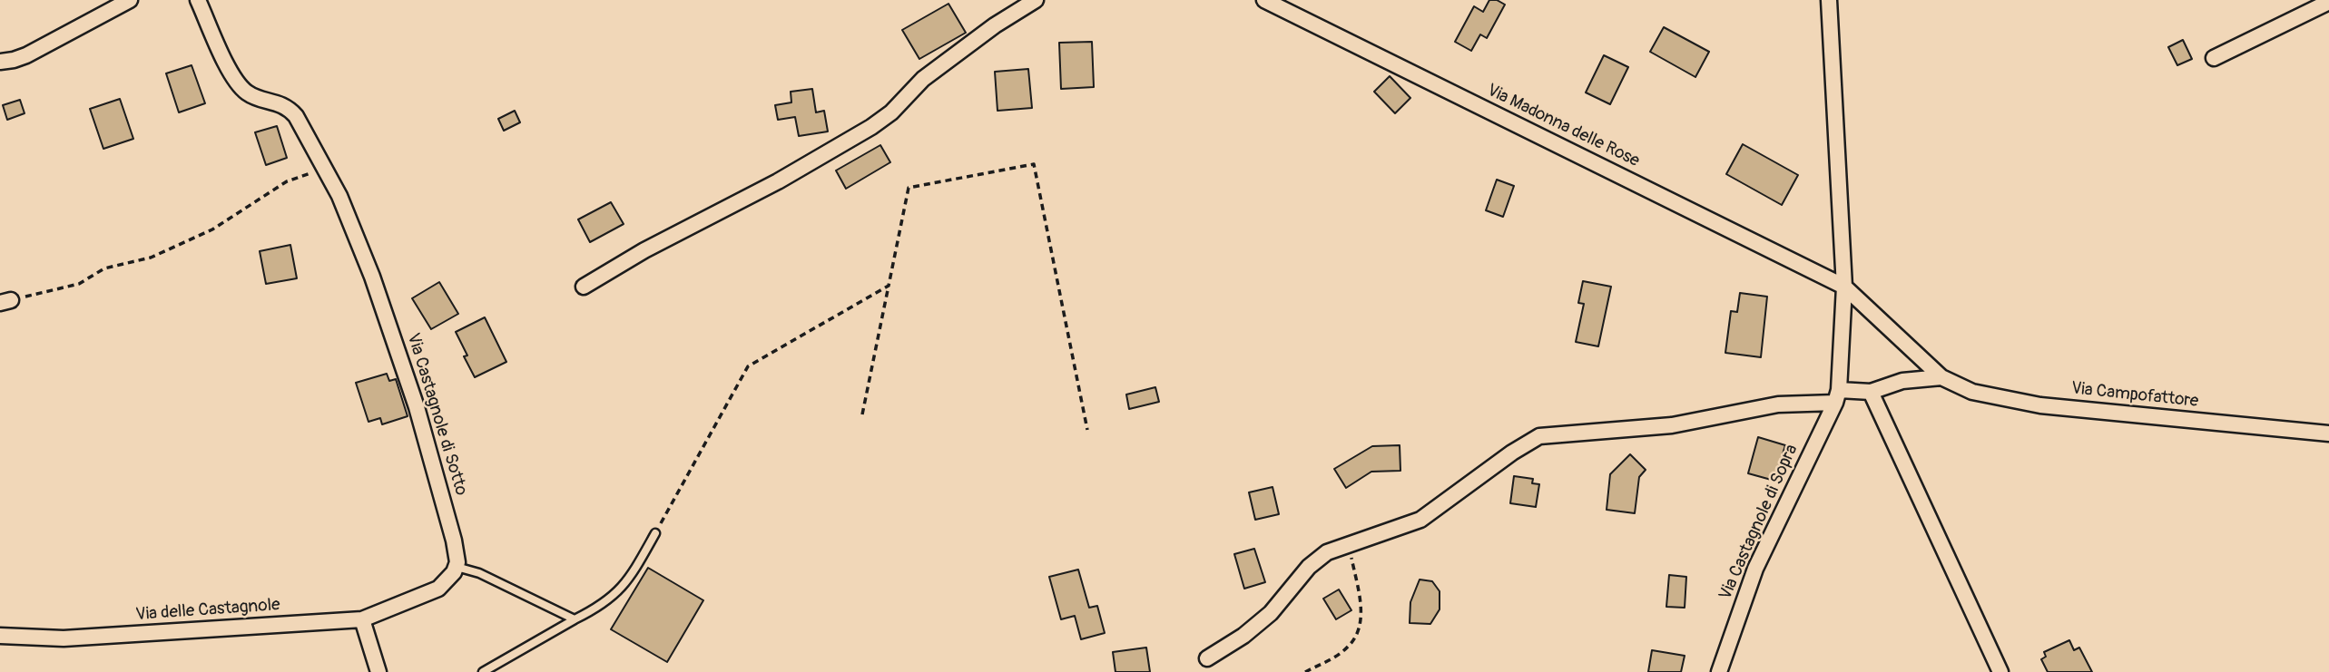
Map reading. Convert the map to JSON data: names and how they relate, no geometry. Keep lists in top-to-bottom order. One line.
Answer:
{"streets":{"street":["Via Madonna delle Rose","Via Campofattore","Via Castagnole di Sotto","Via Castagnole di Sopra","Via delle Castagnole"]},"crossings":[["Via Madonna delle Rose","Via Campofattore"]]}
